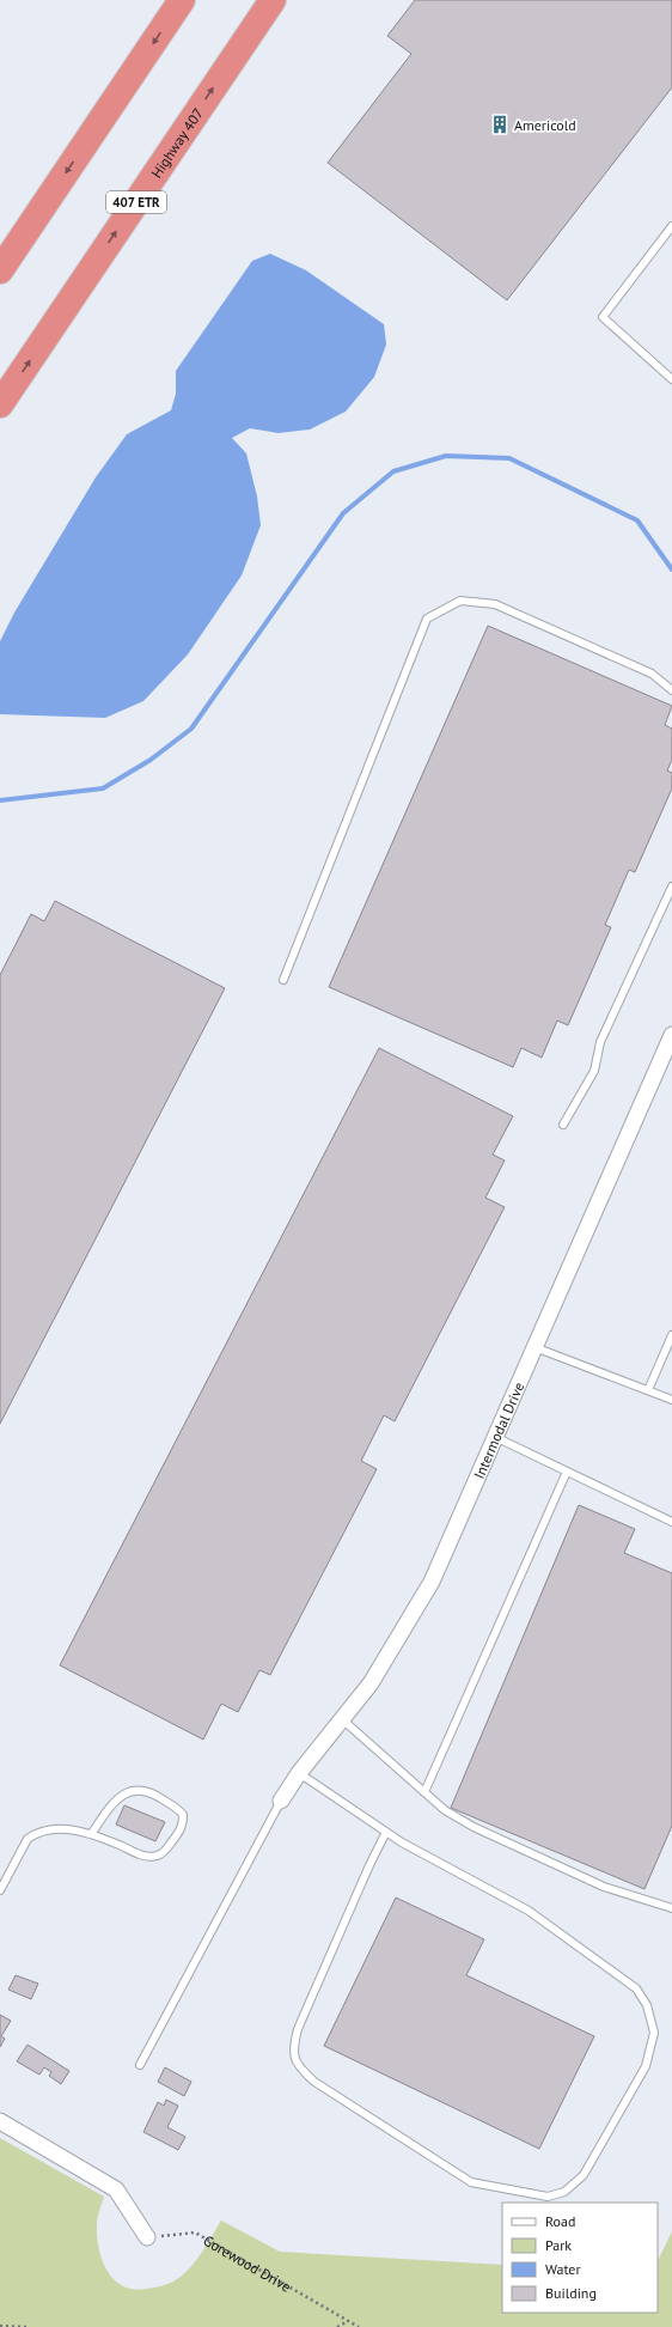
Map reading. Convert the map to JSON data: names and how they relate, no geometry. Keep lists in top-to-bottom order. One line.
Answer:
{"streets":{"highway":["Highway 407","407 ETR"],"street":["Intermodal Drive"],"path":["Gorewood Drive"]},"places":{"building":["Americold"]},"legend":["Road","Park","Water","Building"]}
